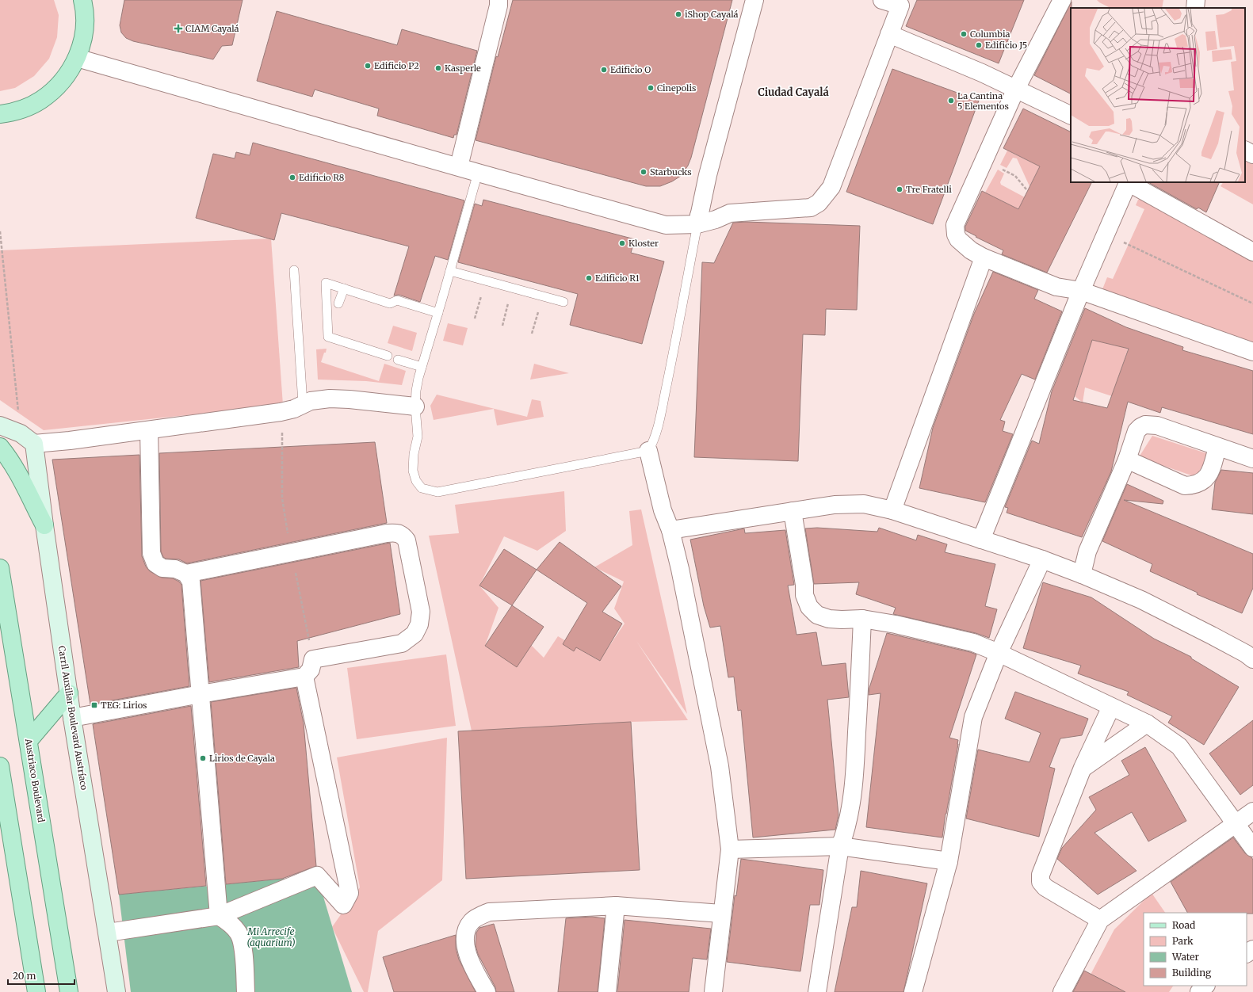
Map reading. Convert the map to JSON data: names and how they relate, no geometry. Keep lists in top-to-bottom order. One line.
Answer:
{"streets":{"main road":["Austriaco Boulevard"],"street":["Carril Auxiliar Boulevard Austríaco"]},"districts":["Ciudad Cayalá"],"water":["Mi Arrecife (aquarium)"],"places":{"other":["iShop Cayalá","Columbia","Edificio J5","Edificio P2","Kasperle","Edificio O","Cinepolis","La Cantina 5 Elementos","Starbucks","Edificio R8","Tre Fratelli","Kloster","Edificio R1","Lirios de Cayala"],"health":["CIAM Cayalá"],"transit":["TEG: Lirios"]},"legend":["Road","Park","Water","Building"],"scale_bar":"20 m"}
